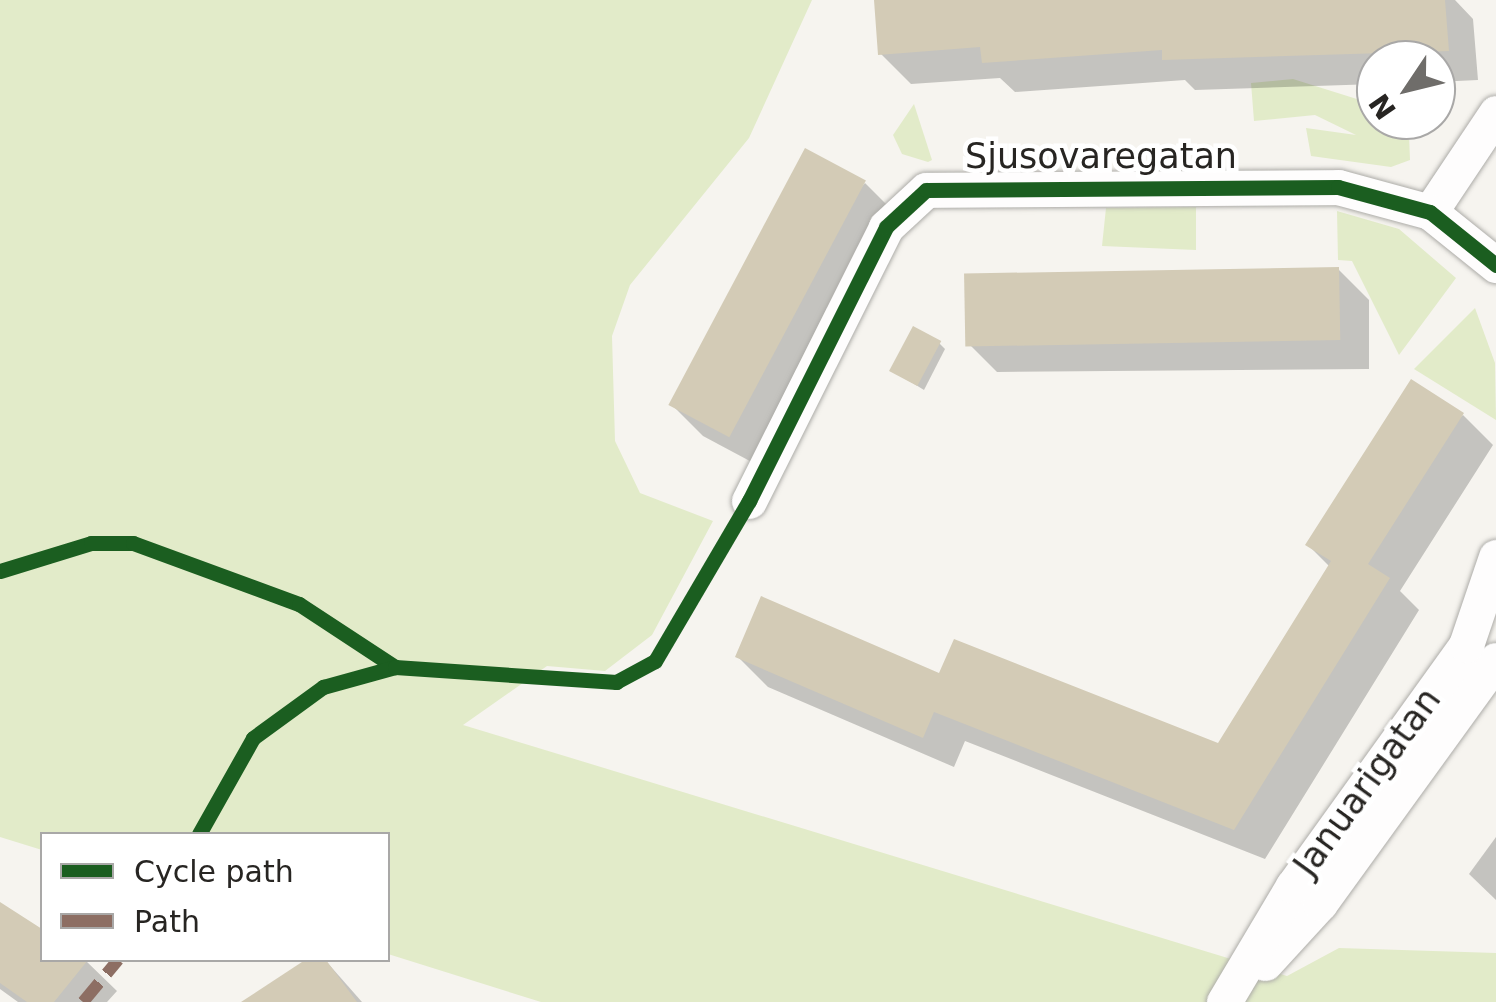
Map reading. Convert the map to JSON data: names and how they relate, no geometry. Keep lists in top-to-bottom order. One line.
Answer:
{"streets":{"street":["Sjusovaregatan","Januarigatan"]},"legend":["Cycle path","Path"],"north":"bottom left"}
